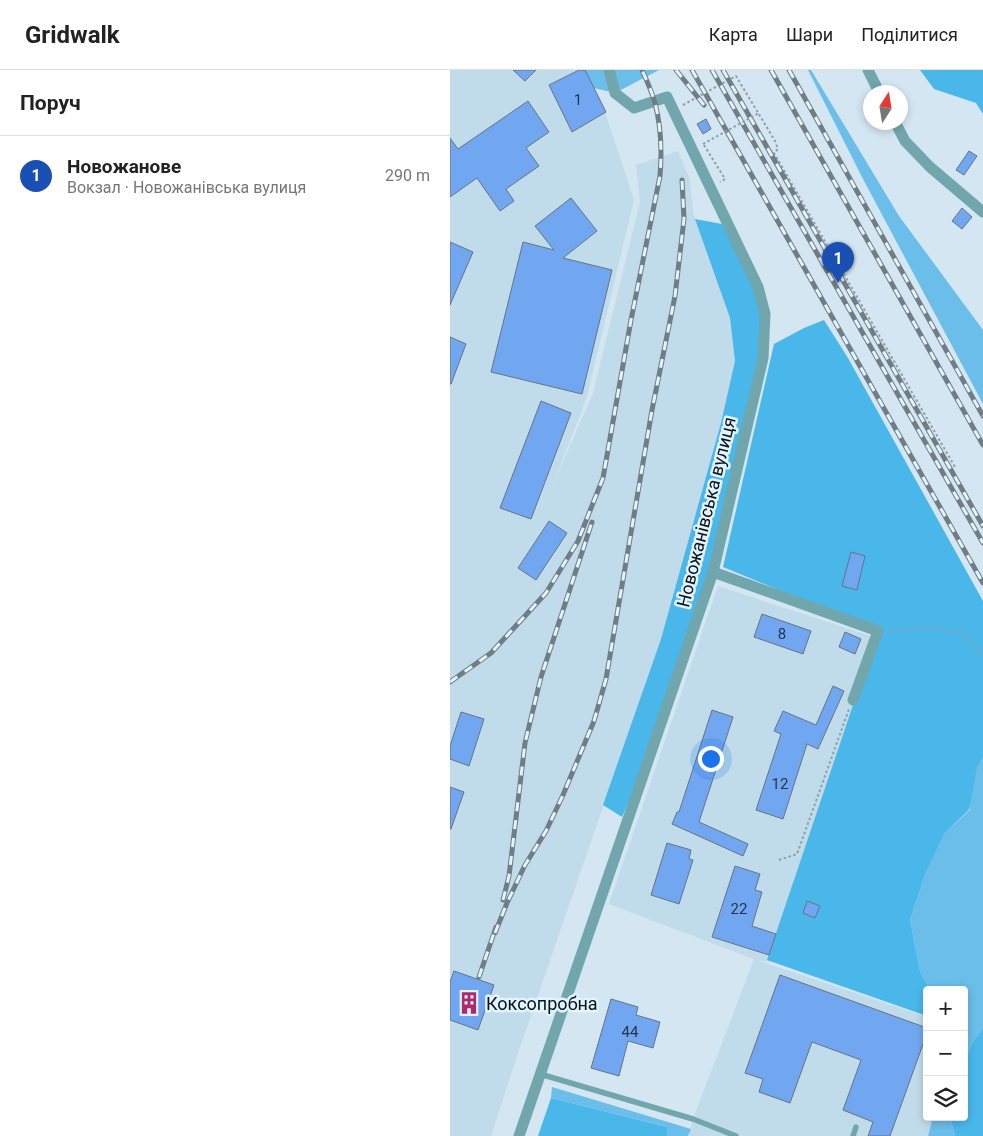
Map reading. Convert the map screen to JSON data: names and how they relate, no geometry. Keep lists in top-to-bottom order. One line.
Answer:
{"streets":{"street":["Новожанівська вулиця"]},"places":{"building":["Коксопробна"]},"house_numbers":["1","8","12","22","44"],"north":"top","page":{"header":"Gridwalk","nav":["Карта","Шари","Поділитися"],"heading":"Поруч","list":[{"mark":"1","name":"Новожанове","note":"Вокзал · Новожанівська вулиця","value":"290 m"}],"pins":"1","map_buttons":["+","−"]}}
